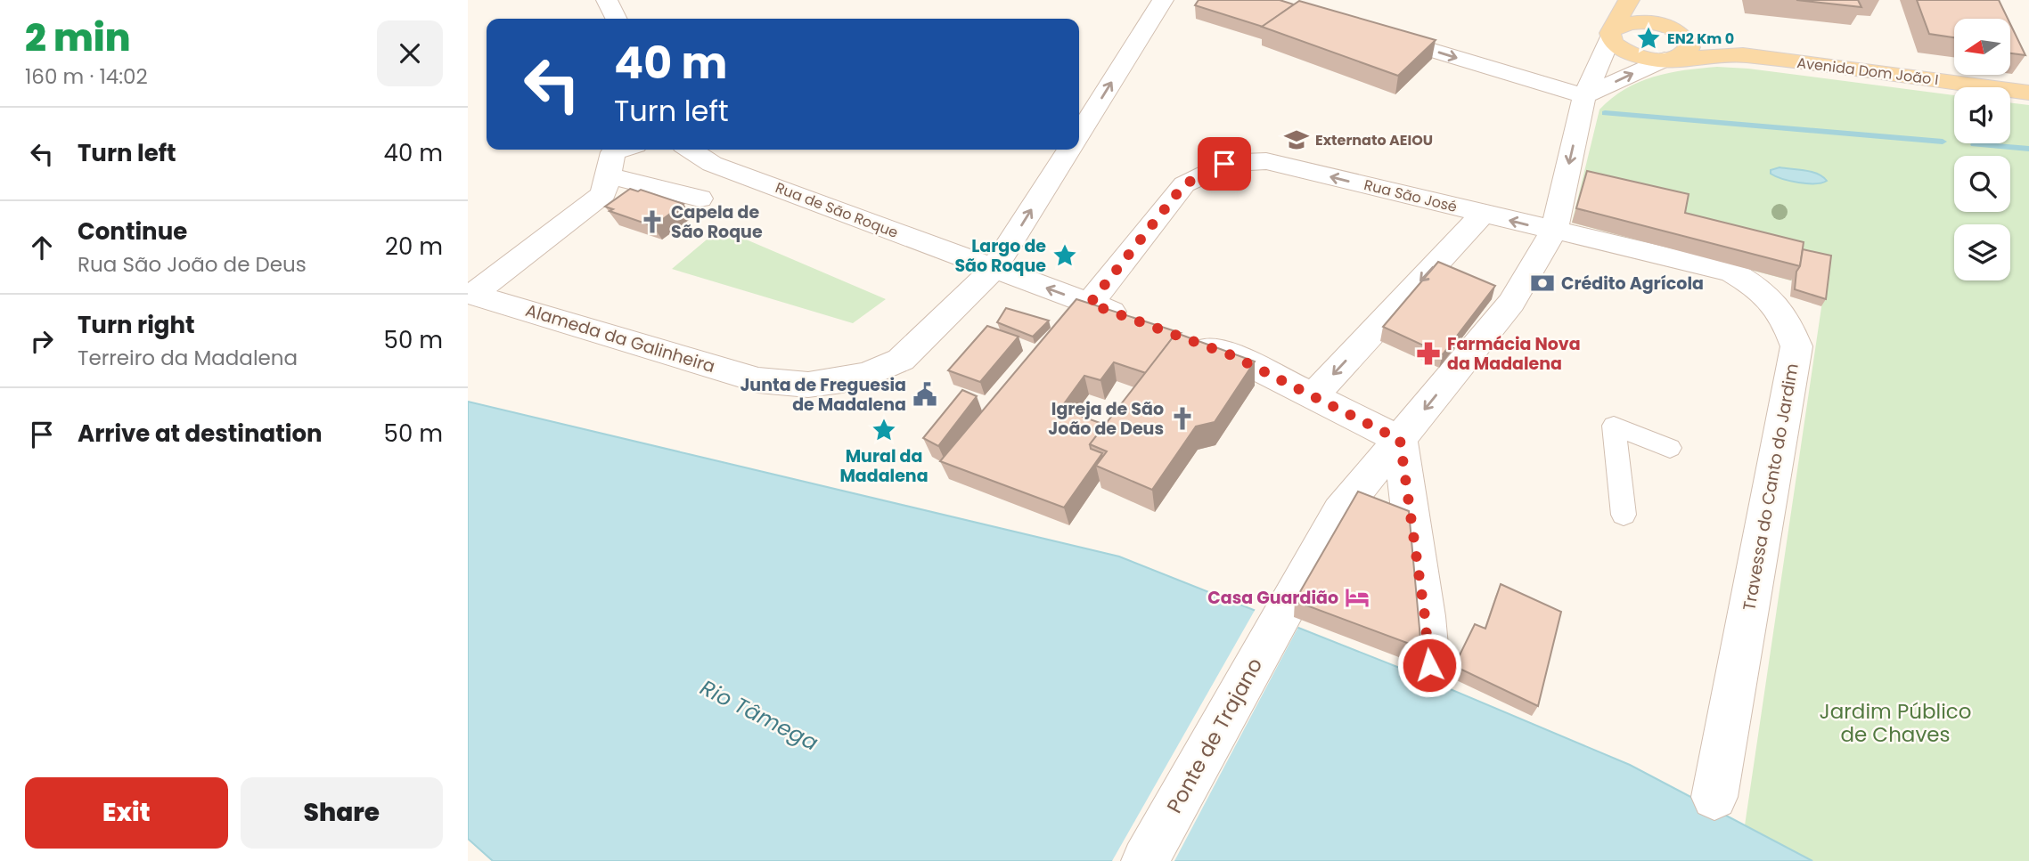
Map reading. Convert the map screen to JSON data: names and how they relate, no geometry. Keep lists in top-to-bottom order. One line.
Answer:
{"streets":{"main road":["Avenida Dom João I"],"street":["Rua São José","Rua de São Roque","Alameda da Galinheira","Travessa do Canto do Jardim","Ponte de Trajano"]},"crossings":[["Avenida Dom João I","Ponte de Trajano"],["Rua São José","Rua de São Roque"],["Rua São José","Travessa do Canto do Jardim"],["Rua São José","Ponte de Trajano"],["Rua de São Roque","Alameda da Galinheira"],["Travessa do Canto do Jardim","Ponte de Trajano"]],"water":["Rio Tâmega"],"parks":["Jardim Público de Chaves"],"places":{"place":["EN2 Km 0","Largo de São Roque","Mural da Madalena"],"school or university":["Externato AEIOU"],"church":["Capela de São Roque","Igreja de São João de Deus"],"bank":["Crédito Agrícola"],"pharmacy":["Farmácia Nova da Madalena"],"public building":["Junta de Freguesia de Madalena"],"hotel":["Casa Guardião"]},"north":"left","page":{"heading":["2 min","160 m · 14:02"],"turn":["40 m","Turn left"],"list":[{"name":"Turn left","value":"40 m"},{"name":"Continue","note":"Rua São João de Deus","value":"20 m"},{"name":"Turn right","note":"Terreiro da Madalena","value":"50 m"},{"name":"Arrive at destination","value":"50 m"}],"buttons":["Exit","Share"]}}
